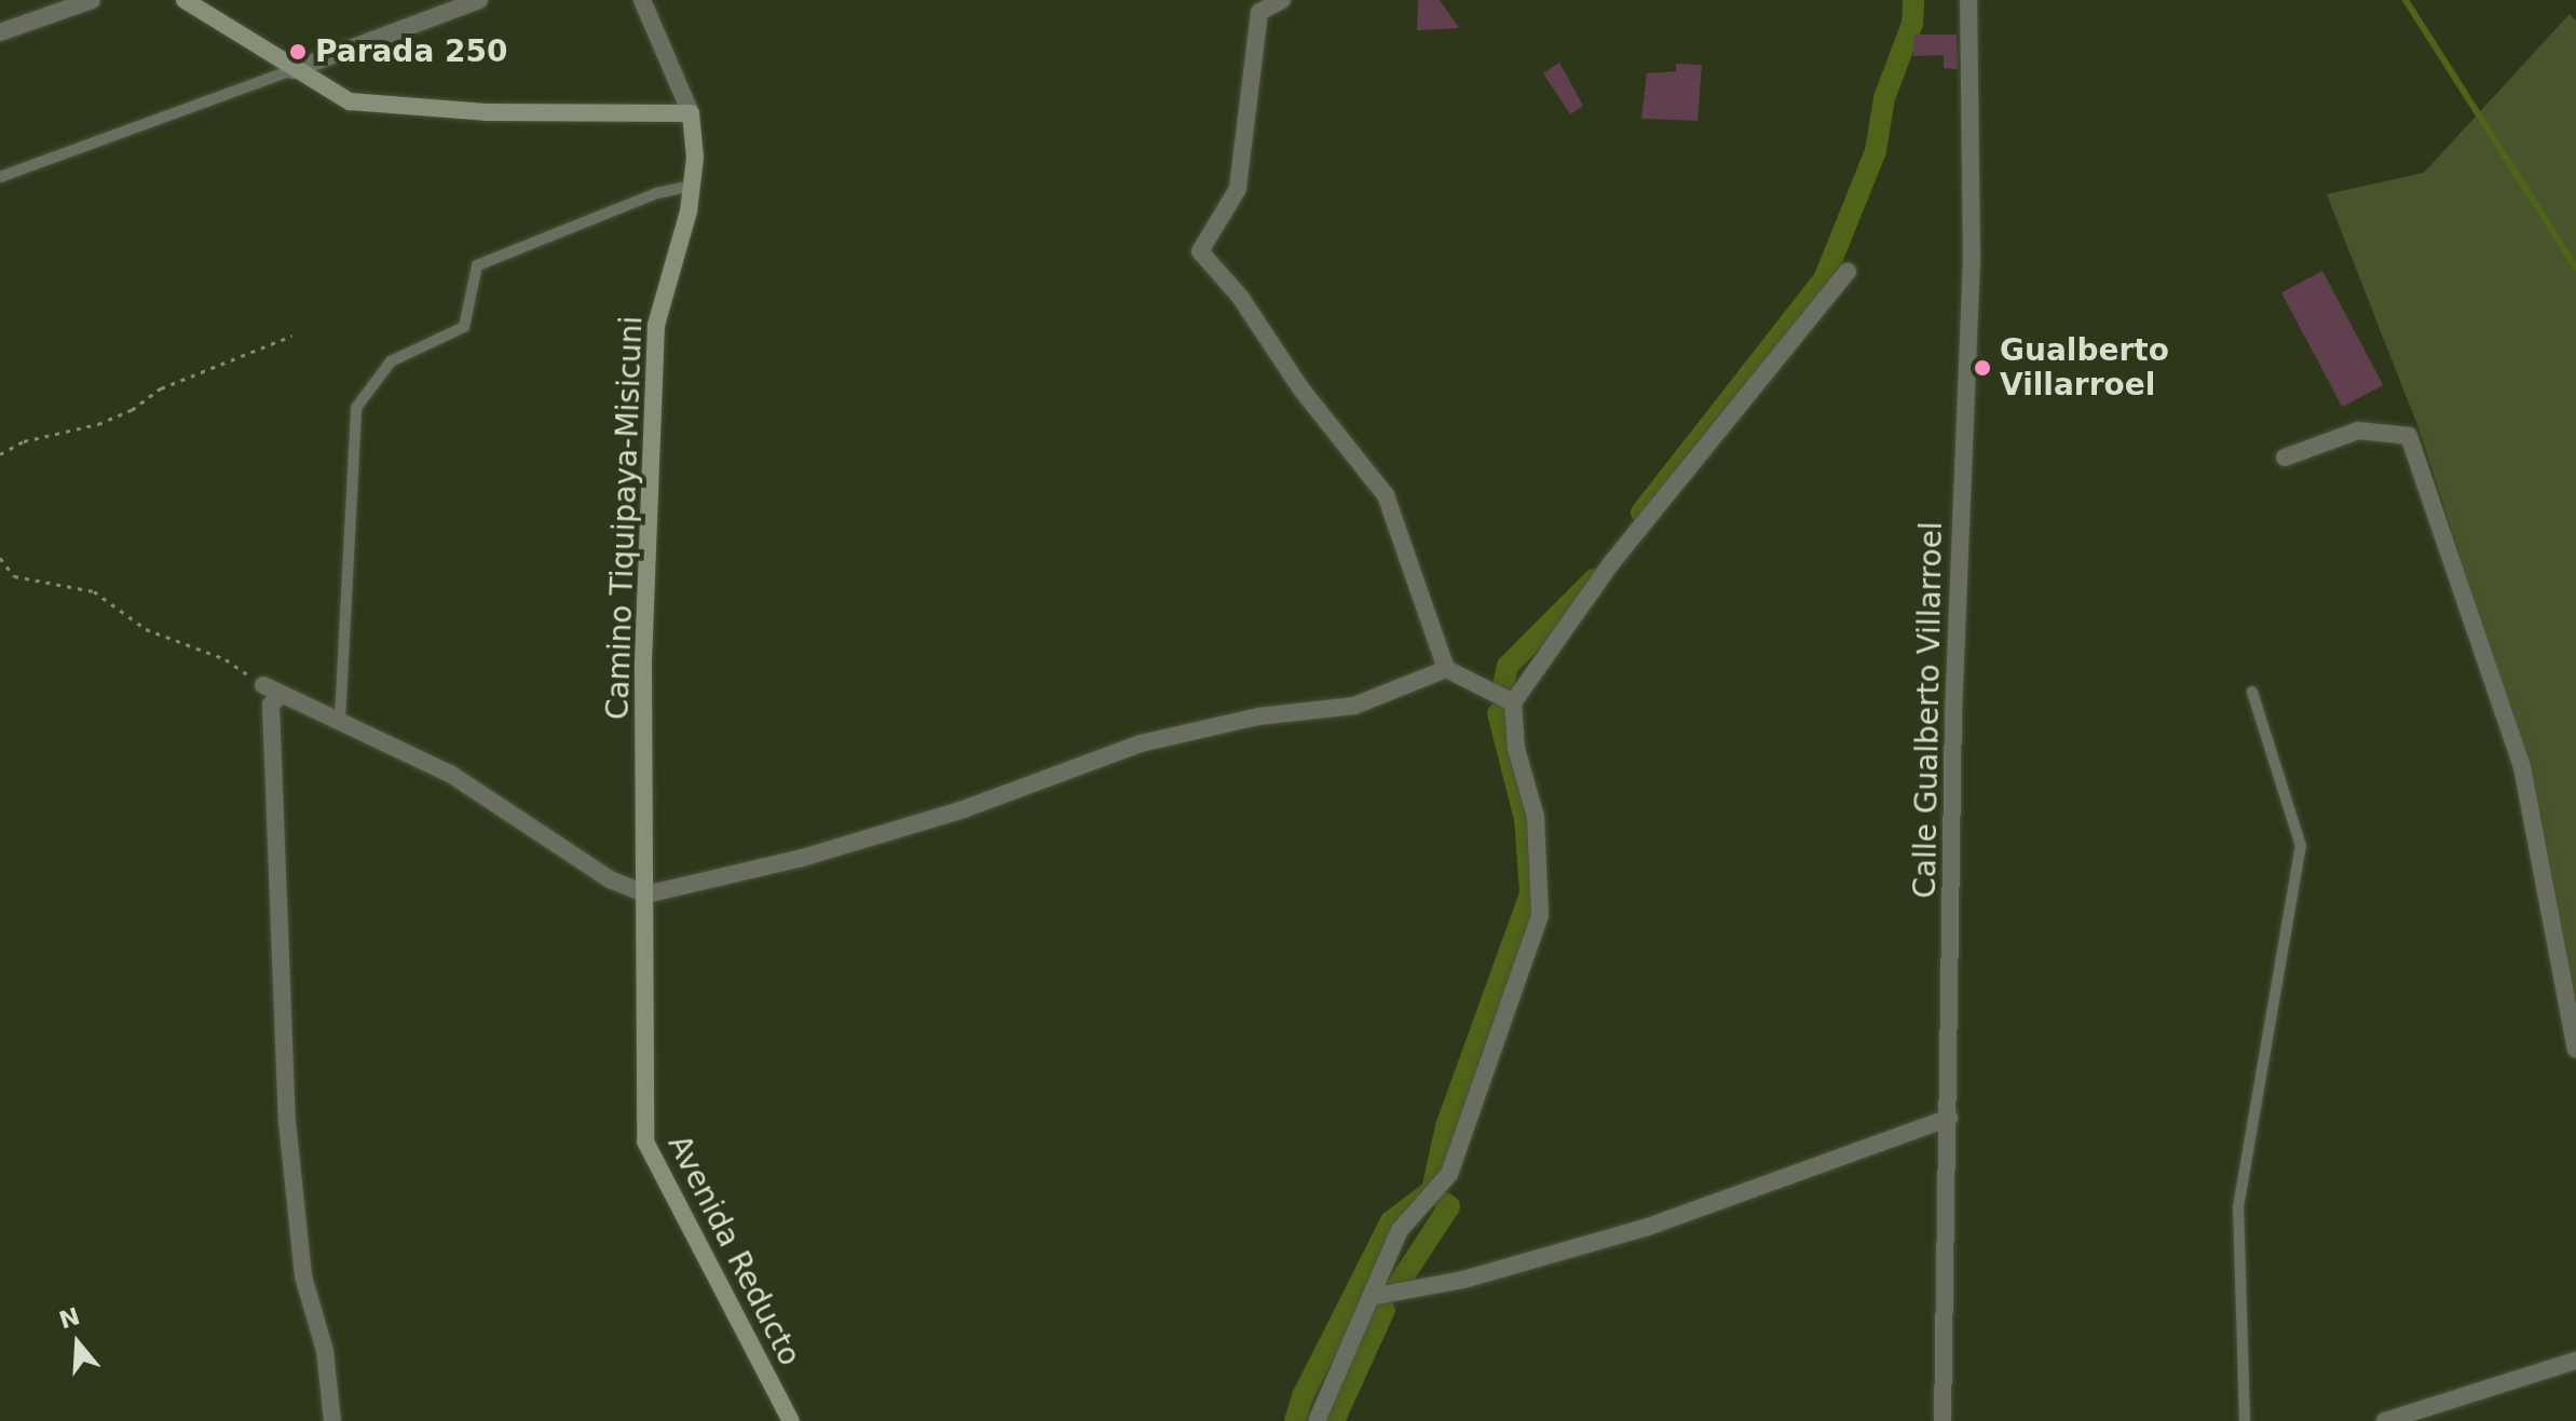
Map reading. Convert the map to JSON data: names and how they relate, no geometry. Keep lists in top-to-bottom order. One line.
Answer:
{"streets":{"main road":["Camino Tiquipaya-Misicuni","Avenida Reducto"],"street":["Calle Gualberto Villarroel"]},"crossings":[["Camino Tiquipaya-Misicuni","Avenida Reducto"]],"places":["Parada 250","Gualberto Villarroel"],"north":"top"}
